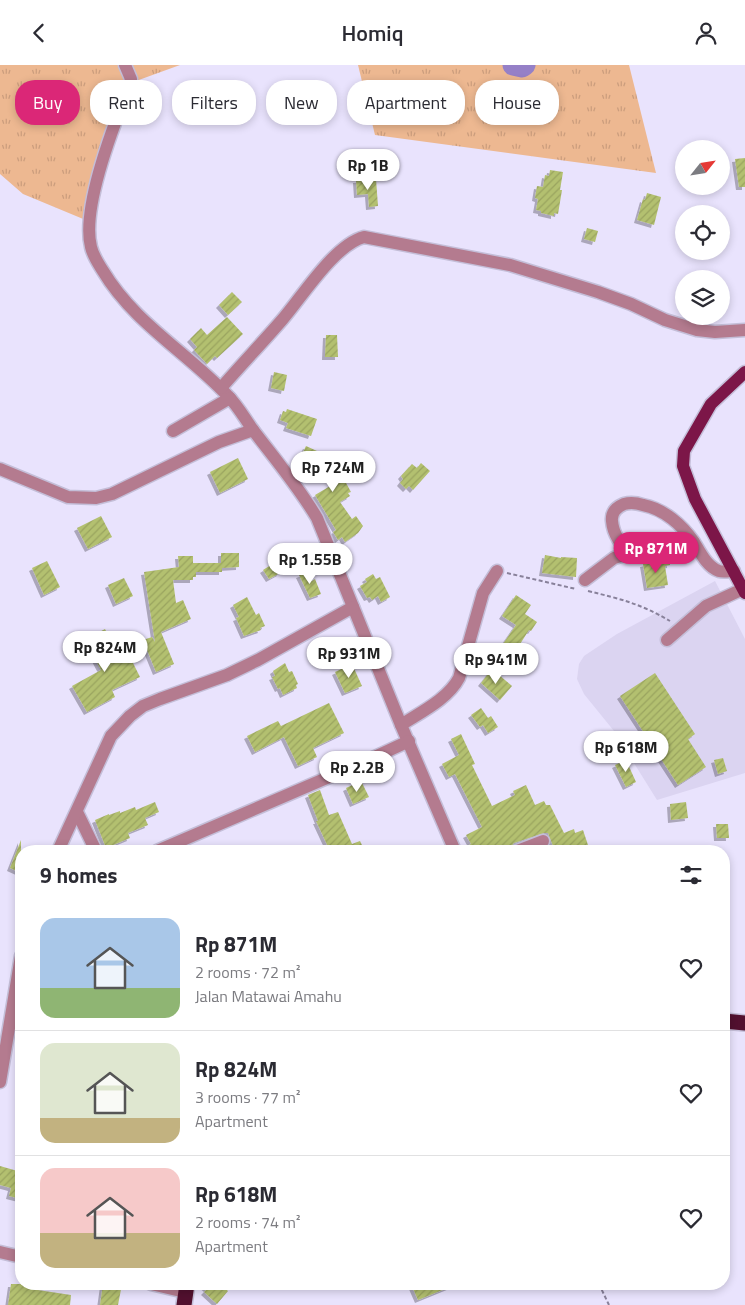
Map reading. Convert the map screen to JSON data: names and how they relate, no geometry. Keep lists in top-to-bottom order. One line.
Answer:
{"north":"top right","page":{"header":"Homiq","chip":["Buy","Rent","Filters","New","Apartment","House"],"price":["Rp 1B","Rp 724M","Rp 871M","Rp 1.55B","Rp 824M","Rp 931M","Rp 941M","Rp 618M","Rp 2.2B"],"heading":"9 homes","list":[{"name":"Rp 871M","note":"2 rooms · 72 m² · Jalan Matawai Amahu"},{"name":"Rp 824M","note":"3 rooms · 77 m² · Apartment"},{"name":"Rp 618M","note":"2 rooms · 74 m² · Apartment"}]}}
